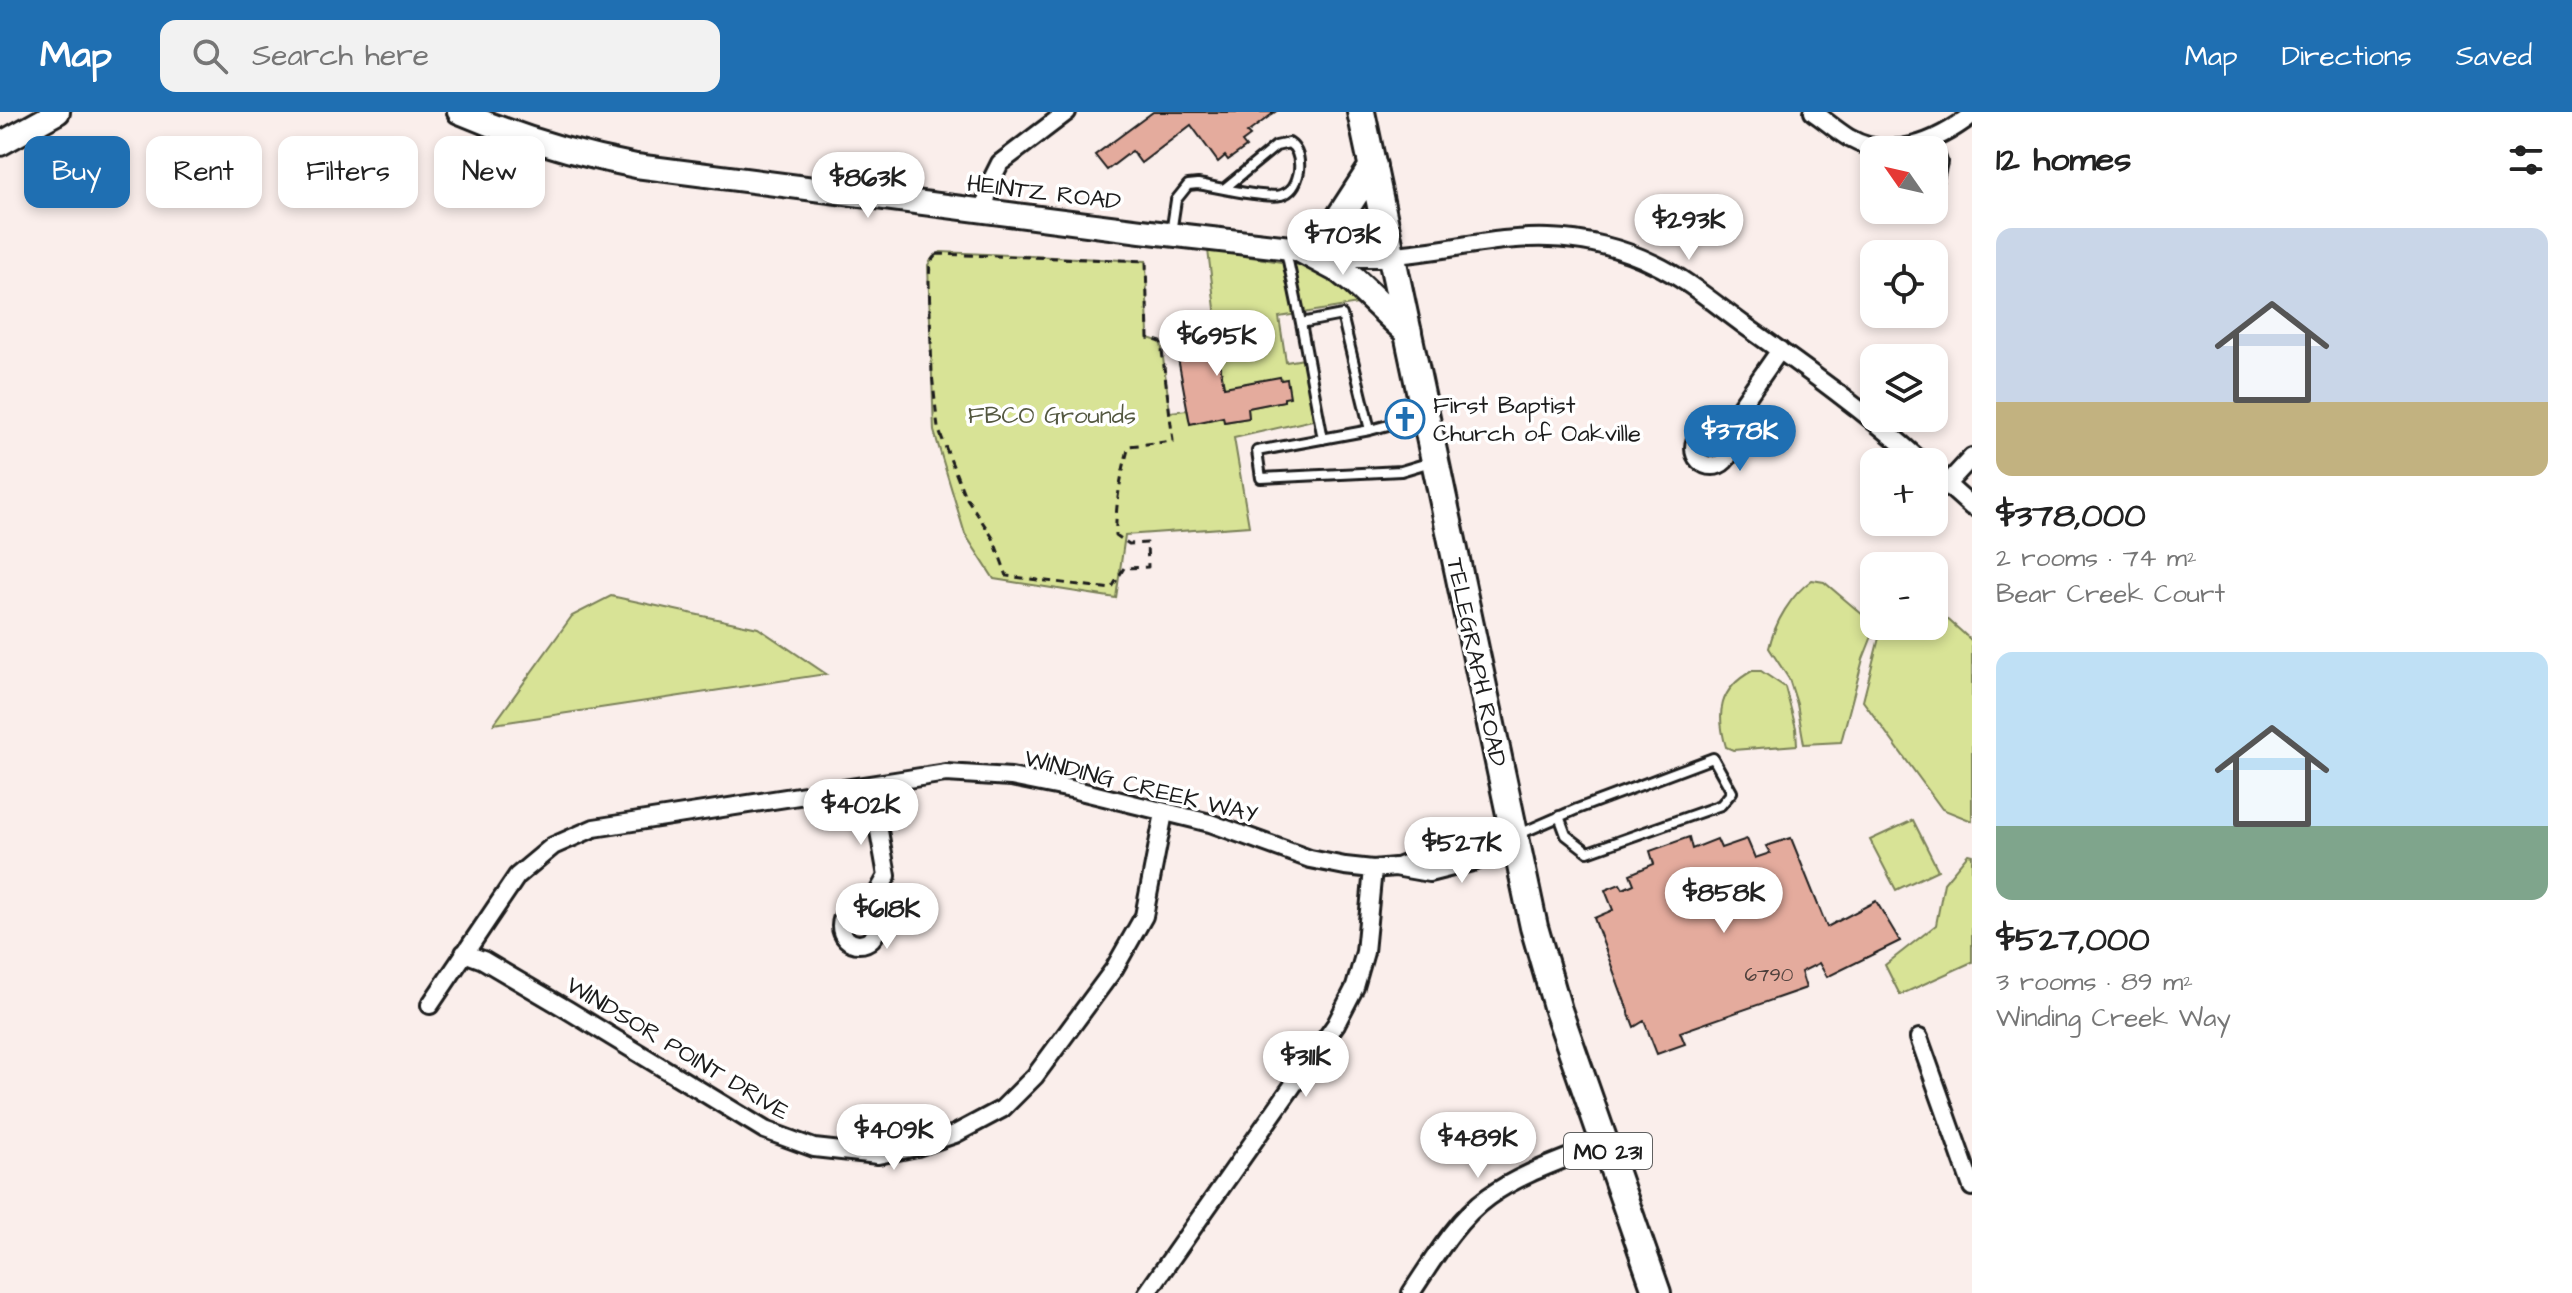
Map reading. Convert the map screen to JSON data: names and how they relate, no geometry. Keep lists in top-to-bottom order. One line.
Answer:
{"streets":{"main road":["TELEGRAPH ROAD","MO 231"],"street":["HEINTZ ROAD","WINDING CREEK WAY","WINDSOR POINT DRIVE"]},"crossings":[["HEINTZ ROAD","TELEGRAPH ROAD"],["TELEGRAPH ROAD","WINDING CREEK WAY"],["WINDING CREEK WAY","WINDSOR POINT DRIVE"]],"parks":["FBCO Grounds"],"places":{"church":["First Baptist Church of Oakville"]},"house_numbers":["6790"],"north":"top left","page":{"header":"Map","search":"Search here","nav":["Map","Directions","Saved"],"heading":"12 homes","map_buttons":["+","−"],"chip":["Buy","Rent","Filters","New"],"price":["$863K","$293K","$703K","$695K","$378K","$402K","$527K","$858K","$618K","$311K","$409K","$489K"],"list":[{"name":"$378,000","note":"2 rooms · 74 m² · Bear Creek Court"},{"name":"$527,000","note":"3 rooms · 89 m² · Winding Creek Way"}]}}
